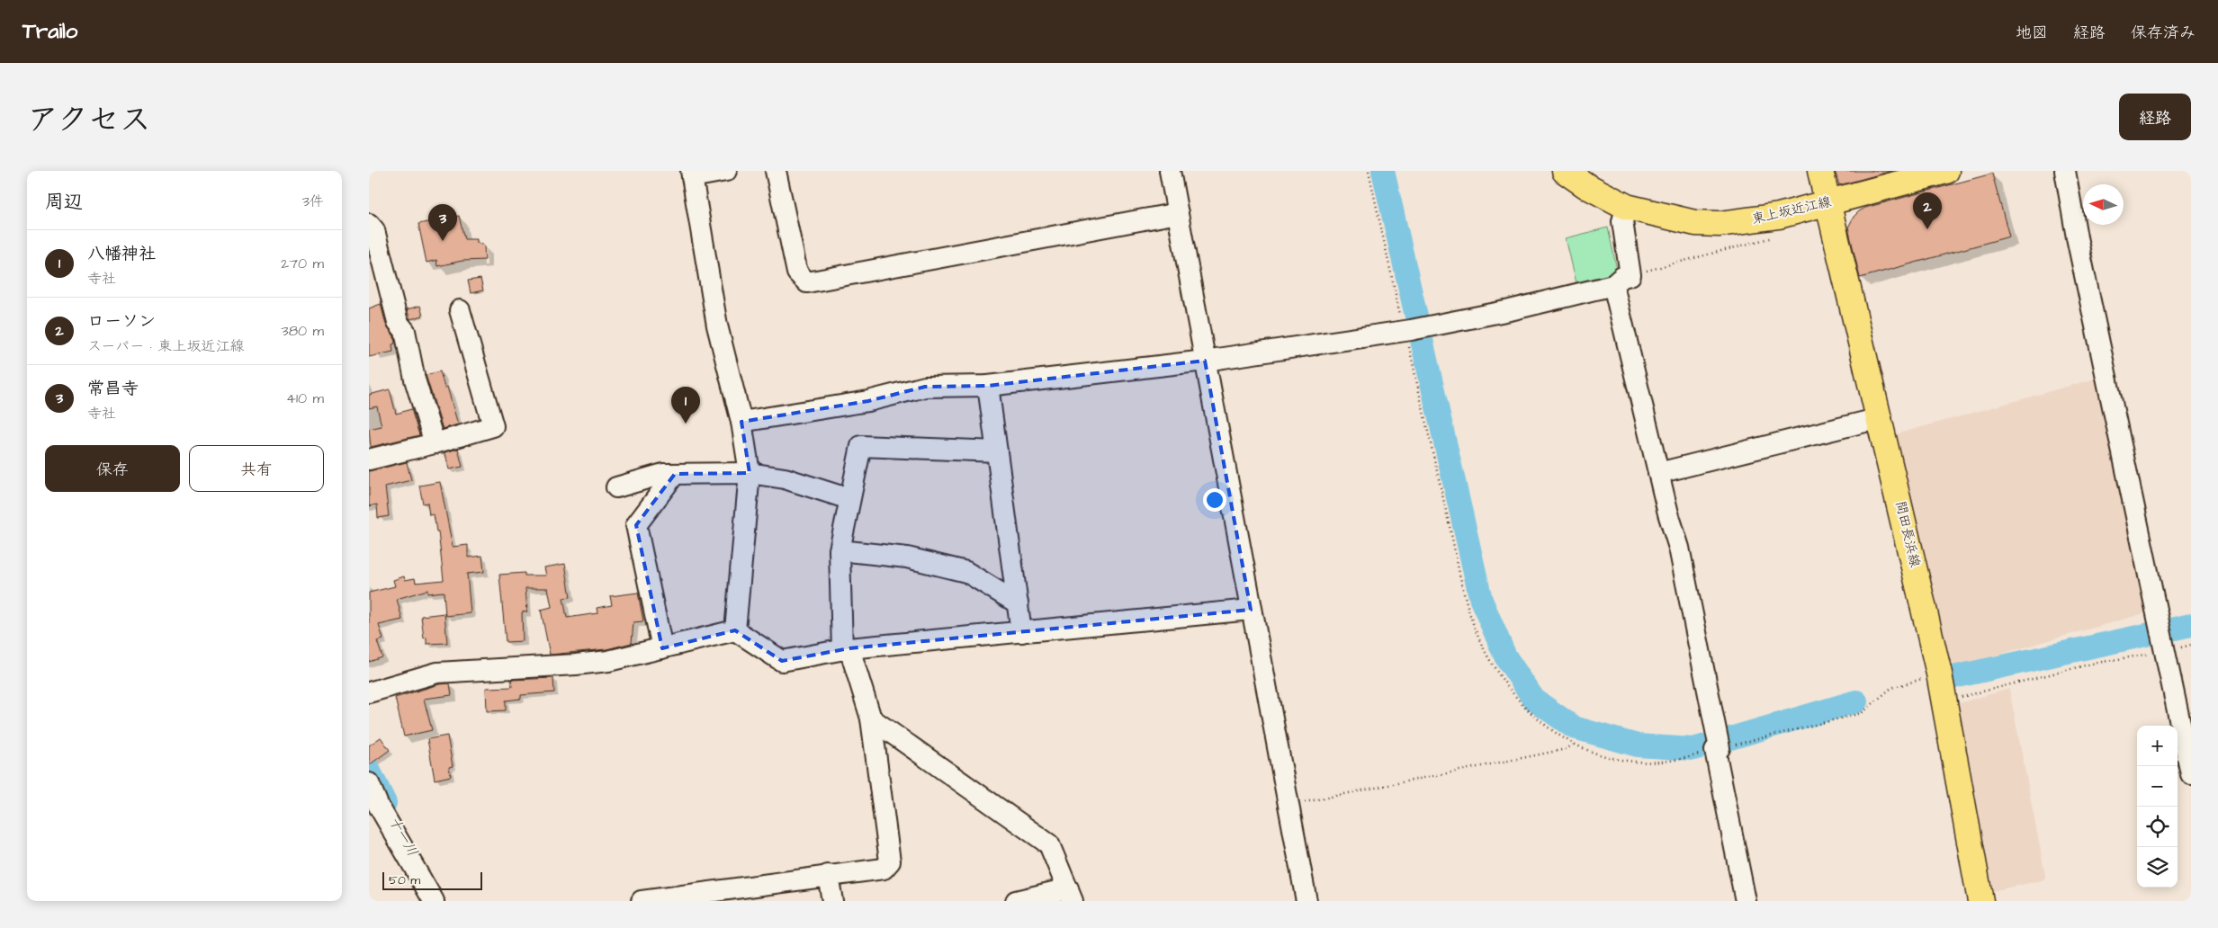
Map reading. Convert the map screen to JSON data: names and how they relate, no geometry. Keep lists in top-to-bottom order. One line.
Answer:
{"streets":{"main road":["東上坂近江線","間田長浜線"]},"crossings":[["東上坂近江線","間田長浜線"]],"water":["十一川"],"scale_bar":"50 m","north":"left","page":{"header":"Trailo","nav":["地図","経路","保存済み"],"title":"アクセス","buttons":["経路",["保存","共有"]],"heading":["周辺","3件"],"pins":["2","3","1"],"list":[{"mark":"1","name":"八幡神社","note":"寺社","value":"270 m"},{"mark":"2","name":"ローソン","note":"スーパー · 東上坂近江線","value":"380 m"},{"mark":"3","name":"常昌寺","note":"寺社","value":"410 m"}],"map_buttons":["+","−"],"scale":"50 m"}}
